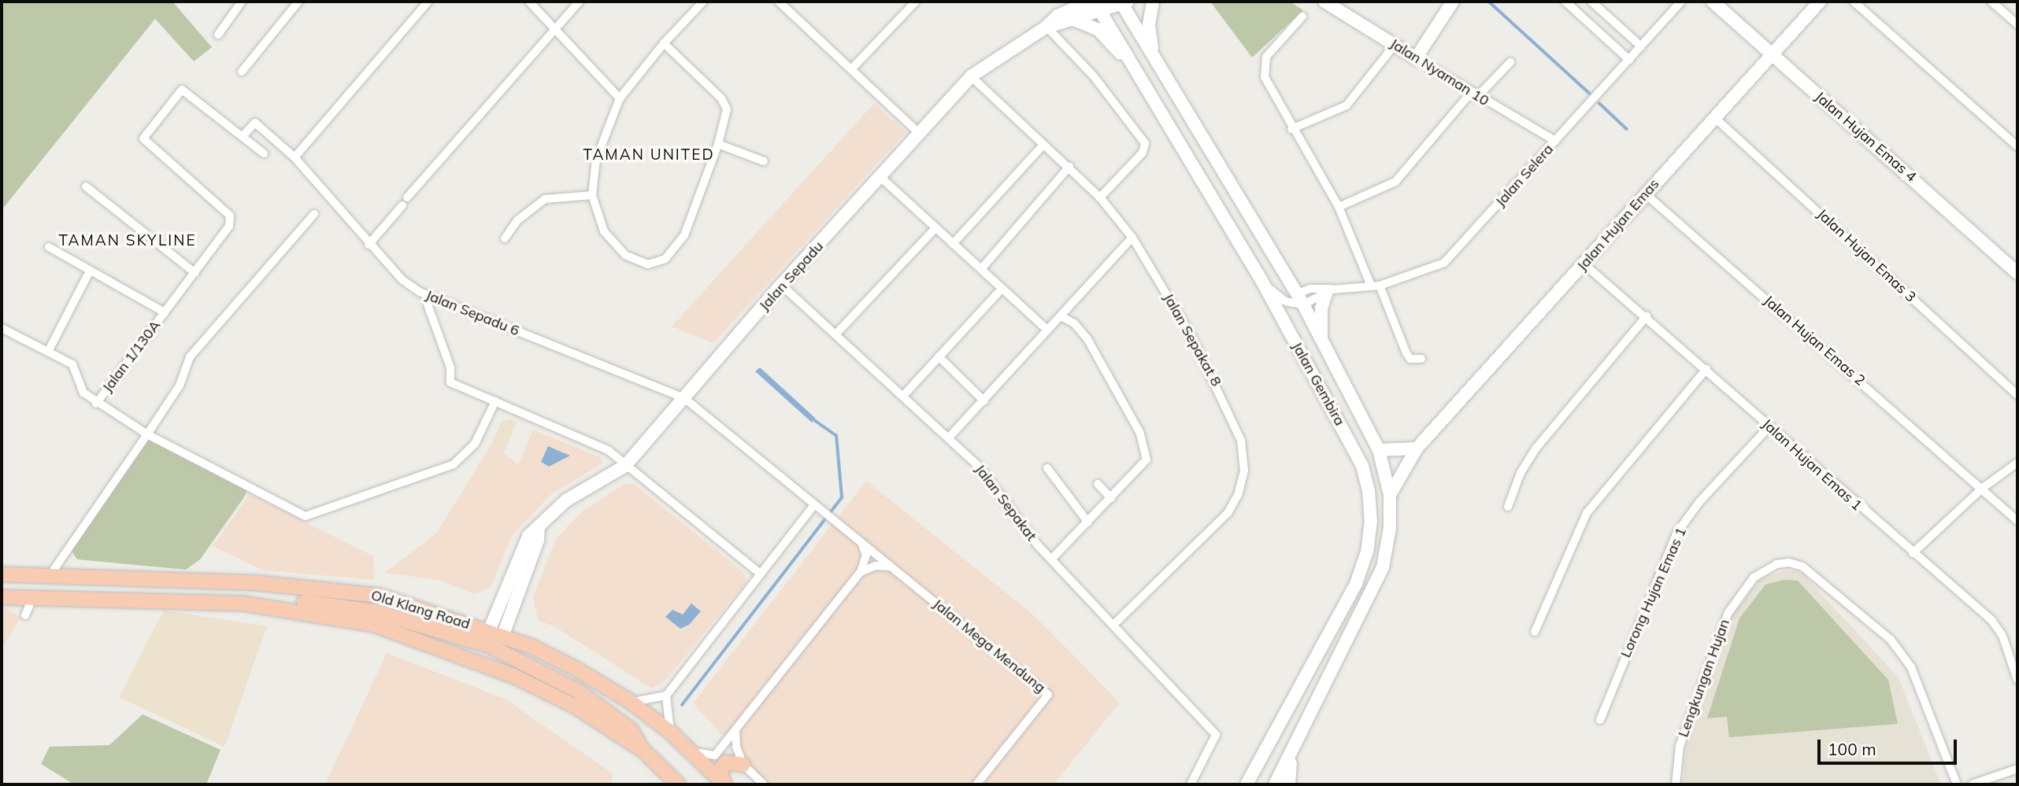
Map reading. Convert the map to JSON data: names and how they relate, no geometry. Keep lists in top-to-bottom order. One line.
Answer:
{"streets":{"main road":["Old Klang Road"],"street":["Jalan Nyaman 10","Jalan Hujan Emas 4","Jalan Selera","Jalan Hujan Emas","Jalan Hujan Emas 3","Jalan Sepadu","Jalan Sepadu 6","Jalan Sepakat 8","Jalan Hujan Emas 2","Jalan 1/130A","Jalan Gembira","Jalan Hujan Emas 1","Jalan Sepakat","Lorong Hujan Emas 1","Jalan Mega Mendung","Lengkungan Hujan"]},"crossings":[["Jalan Nyaman 10","Jalan Selera"],["Jalan Hujan Emas 4","Jalan Hujan Emas"],["Jalan Selera","Jalan Gembira"],["Jalan Hujan Emas","Jalan Hujan Emas 3"],["Jalan Hujan Emas","Jalan Hujan Emas 2"],["Jalan Hujan Emas","Jalan Gembira"],["Jalan Hujan Emas","Jalan Hujan Emas 1"],["Jalan Sepadu","Jalan Sepadu 6"],["Jalan Sepadu","Jalan Sepakat 8"],["Jalan Sepadu","Jalan Gembira"],["Jalan Sepadu","Jalan Sepakat"],["Jalan Sepadu","Old Klang Road"],["Jalan Sepadu 6","Jalan 1/130A"],["Jalan Sepadu 6","Jalan Mega Mendung"],["Jalan Sepakat 8","Jalan Sepakat"],["Jalan Hujan Emas 1","Lorong Hujan Emas 1"]],"districts":["TAMAN UNITED","TAMAN SKYLINE"],"scale_bar":"100 m"}
